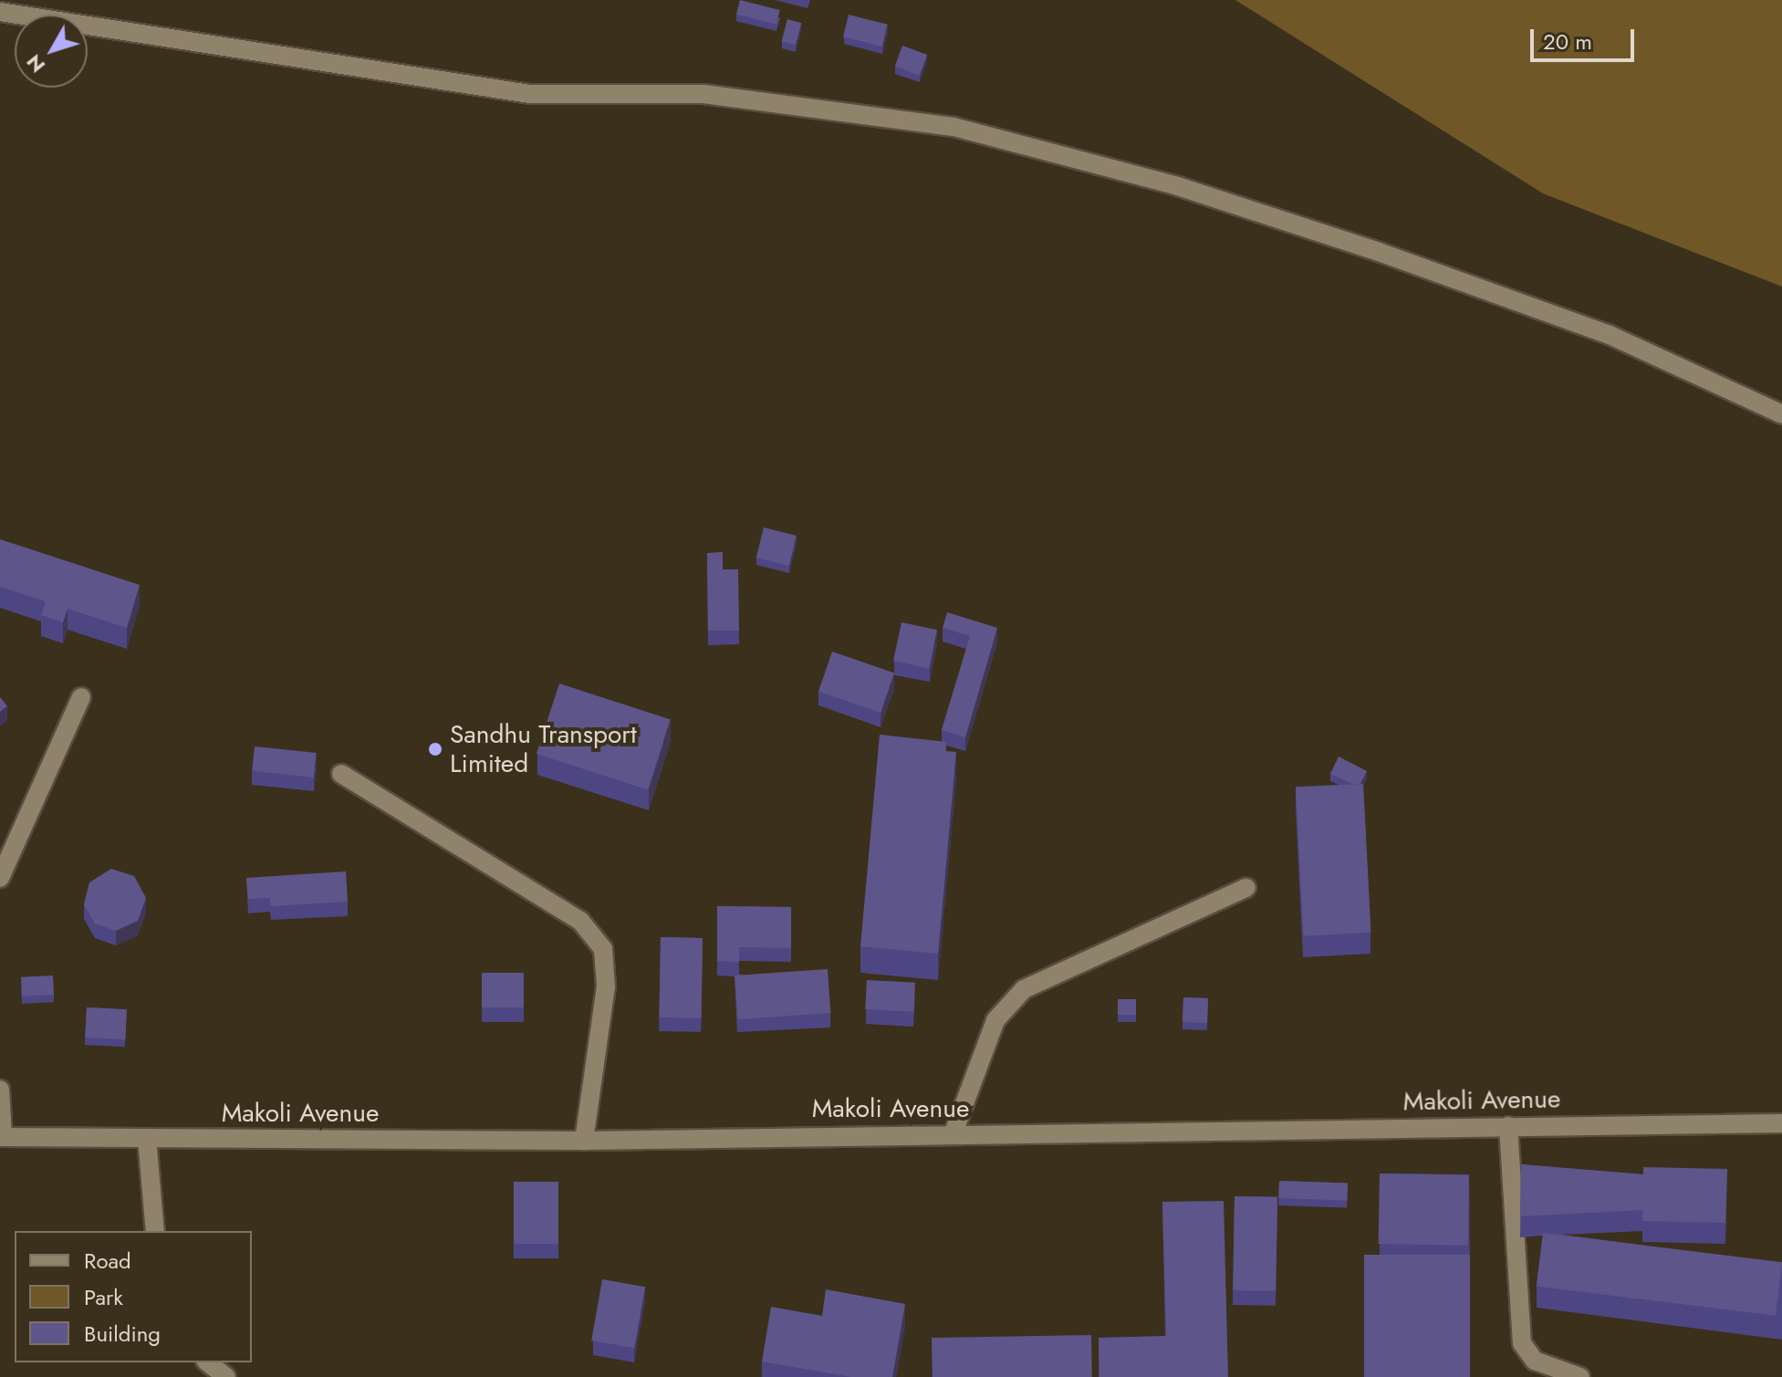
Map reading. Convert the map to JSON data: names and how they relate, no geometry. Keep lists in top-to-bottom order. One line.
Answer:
{"streets":{"street":["Makoli Avenue"]},"places":["Sandhu Transport Limited"],"legend":["Road","Park","Building"],"scale_bar":"20 m","north":"bottom left"}
